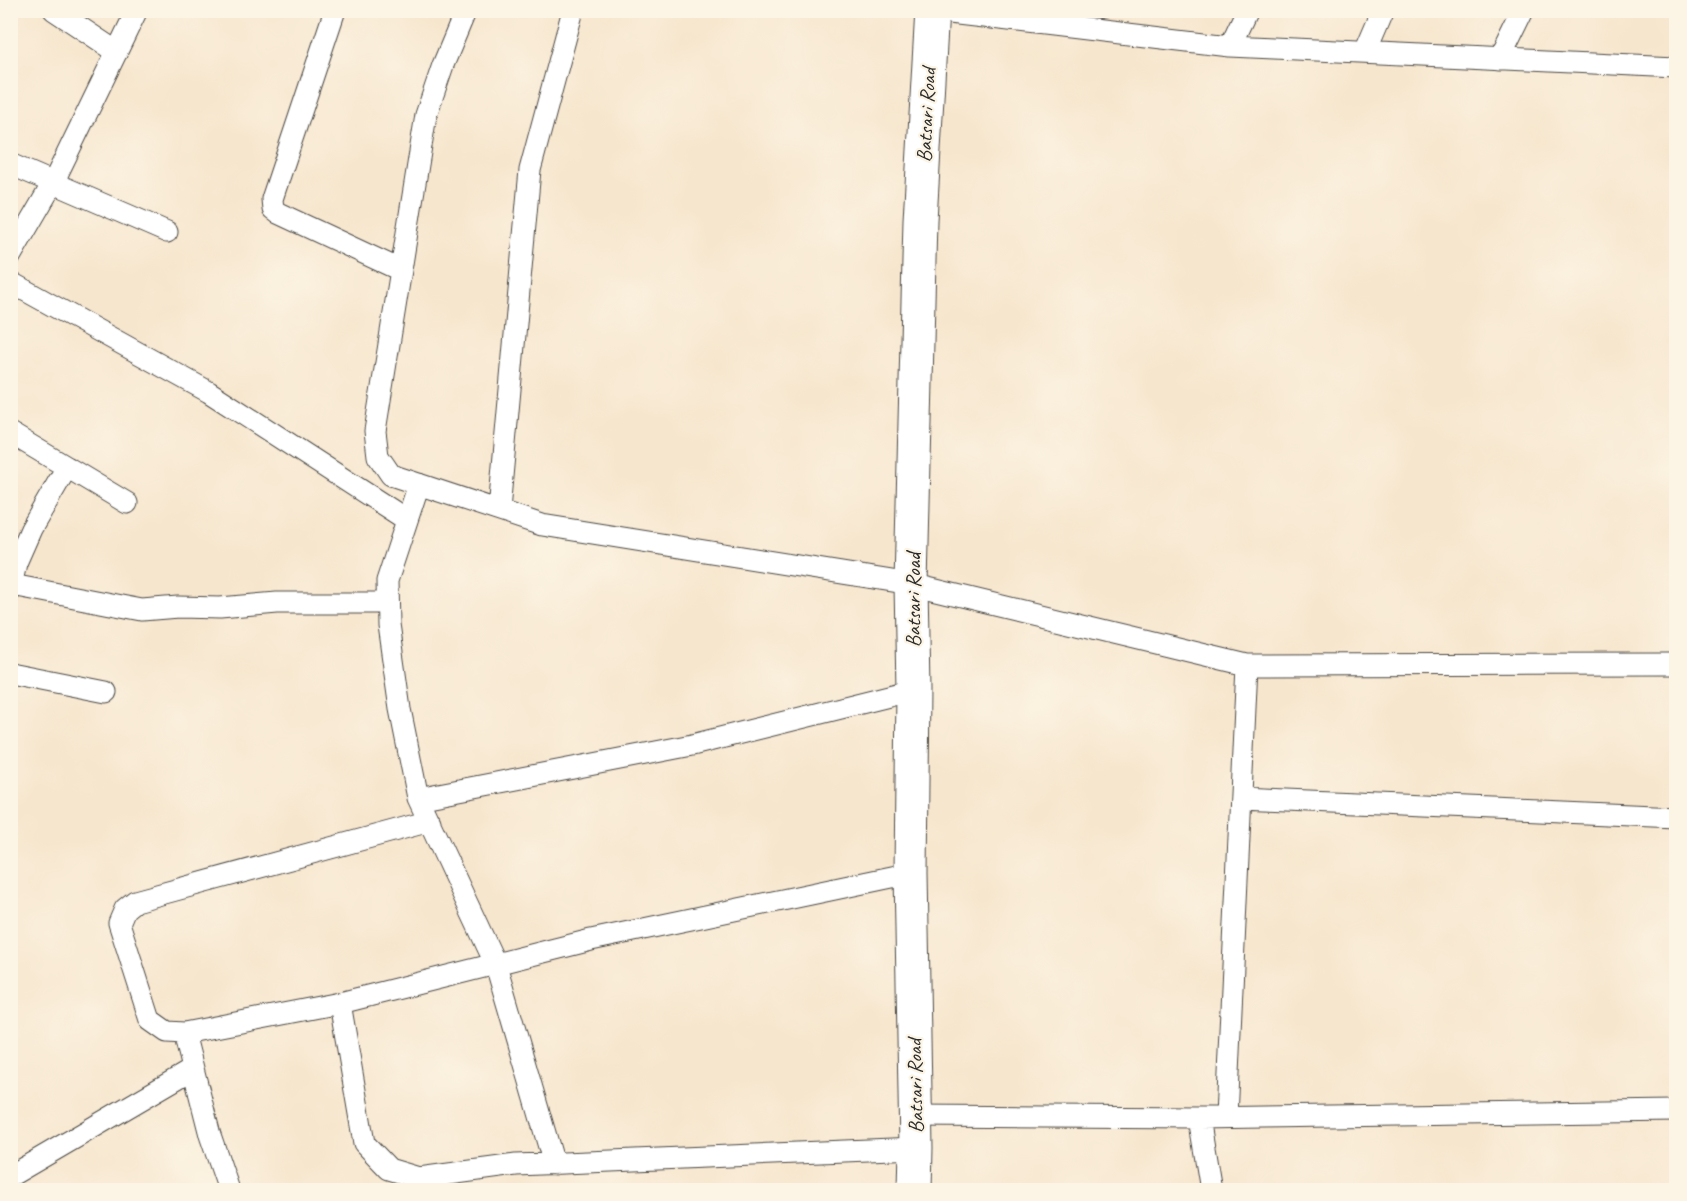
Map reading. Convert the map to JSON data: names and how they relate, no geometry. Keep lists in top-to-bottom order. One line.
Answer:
{"streets":{"main road":["Batsari Road"]}}
